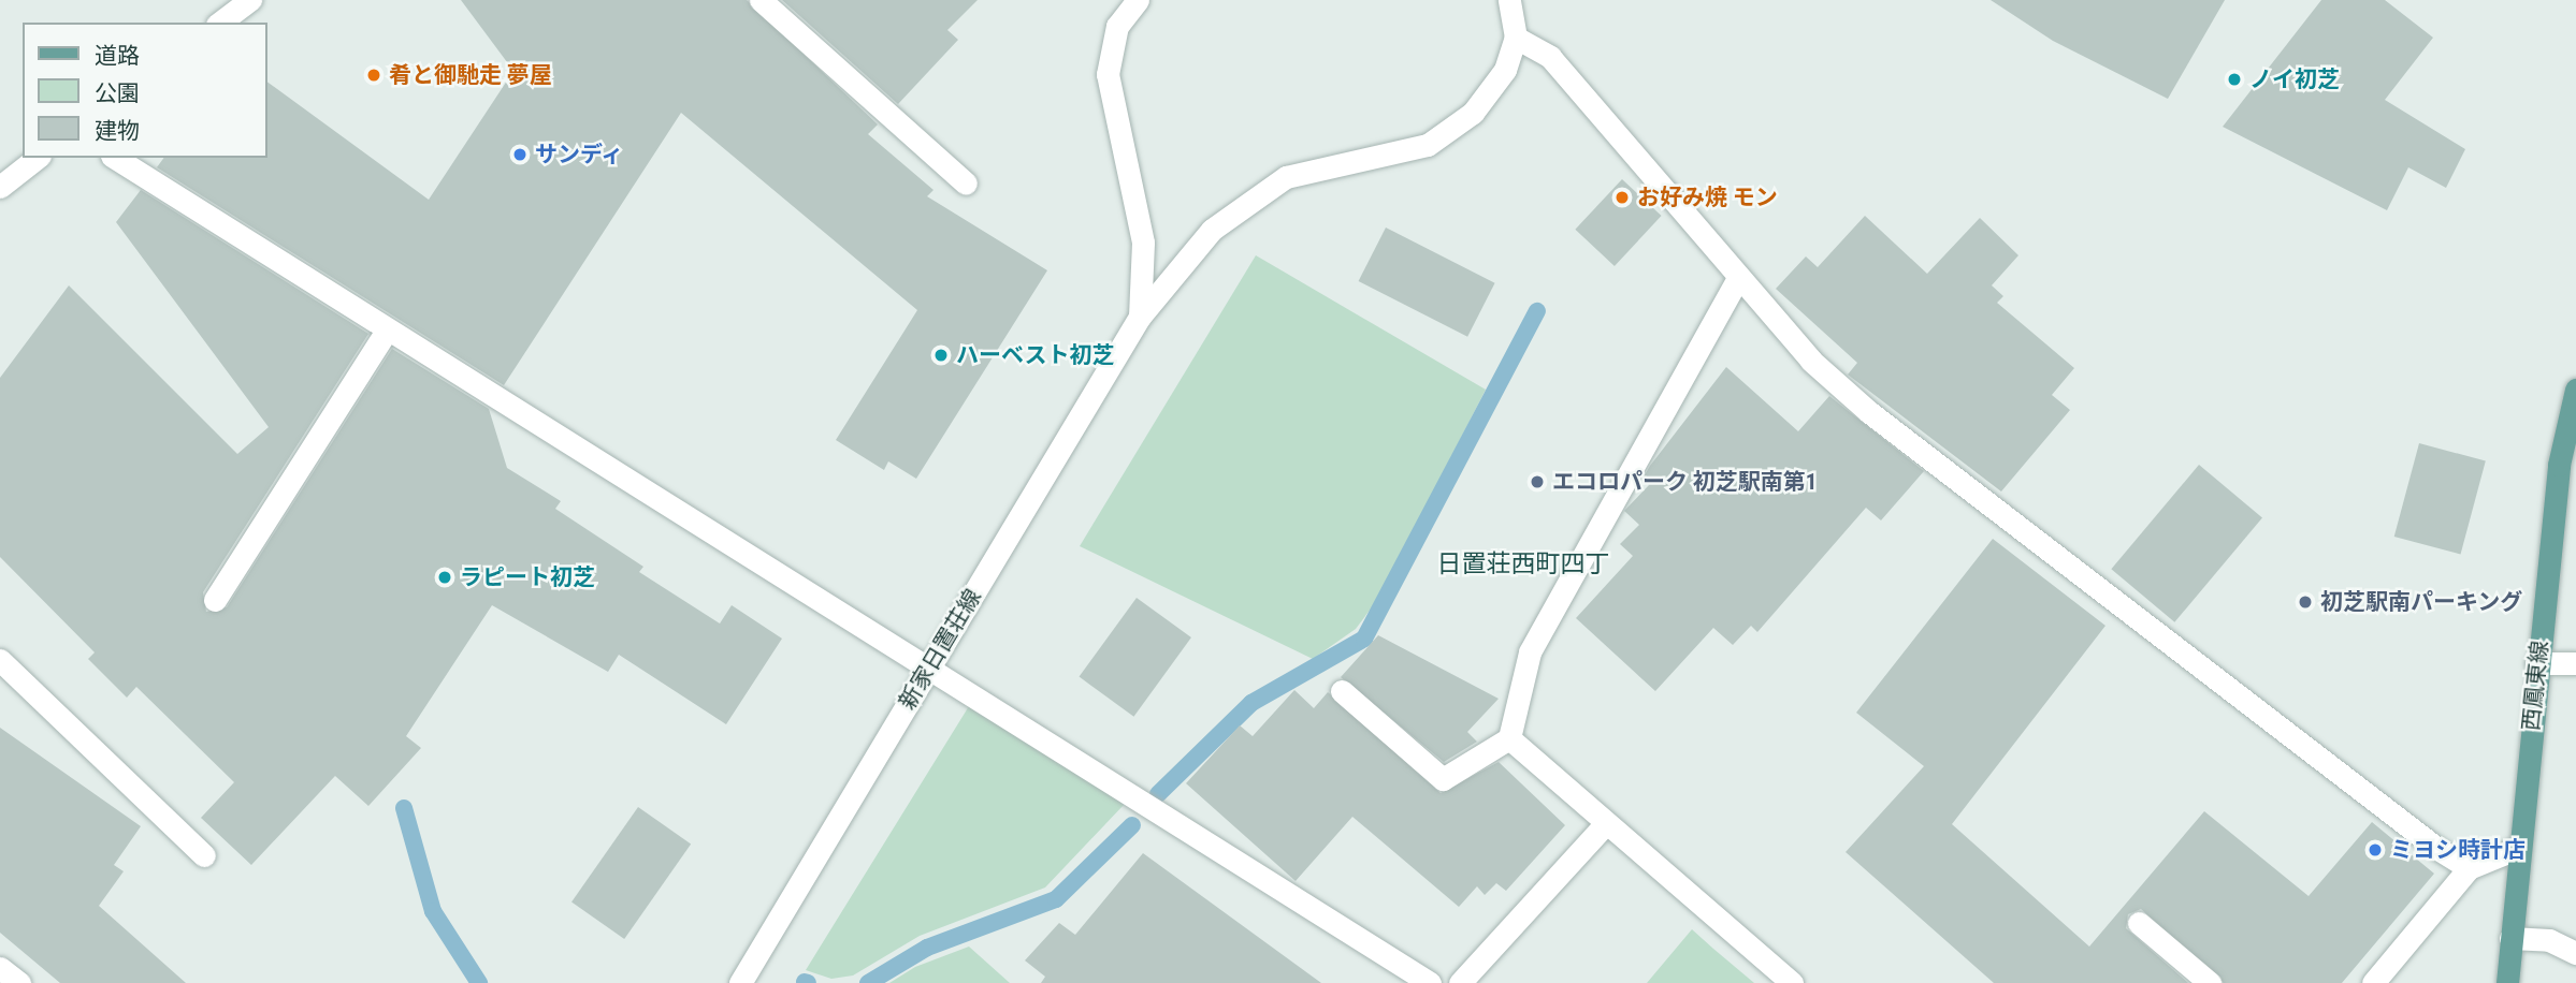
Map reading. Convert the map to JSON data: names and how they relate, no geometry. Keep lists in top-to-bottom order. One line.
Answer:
{"streets":{"main road":["西鳳東線"],"street":["新家日置荘線"]},"districts":["日置荘西町四丁"],"places":["肴と御馳走 夢屋","ノイ初芝","サンディ","お好み焼 モン","ハーベスト初芝","エコロパーク 初芝駅南第1","ラピート初芝","初芝駅南パーキング","ミヨシ時計店"],"legend":["道路","公園","建物"]}
